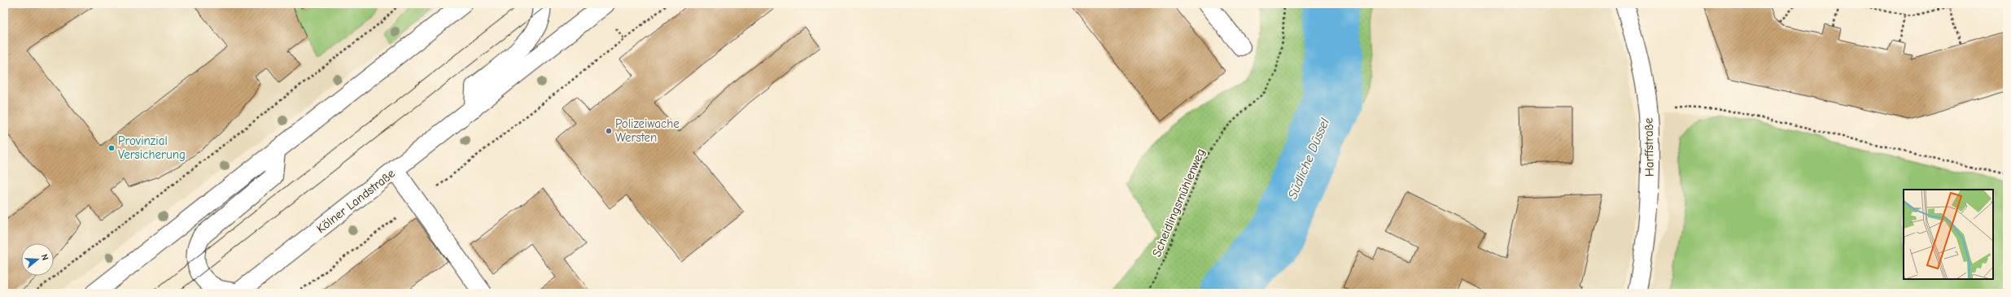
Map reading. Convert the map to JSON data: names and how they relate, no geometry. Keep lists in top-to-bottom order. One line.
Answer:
{"streets":{"main road":["Harffstraße","Kölner Landstraße"],"path":["Scheidlingsmühlenweg"]},"water":["Südliche Düssel"],"places":["Polizeiwache Wersten","Provinzial Versicherung"],"north":"right"}
